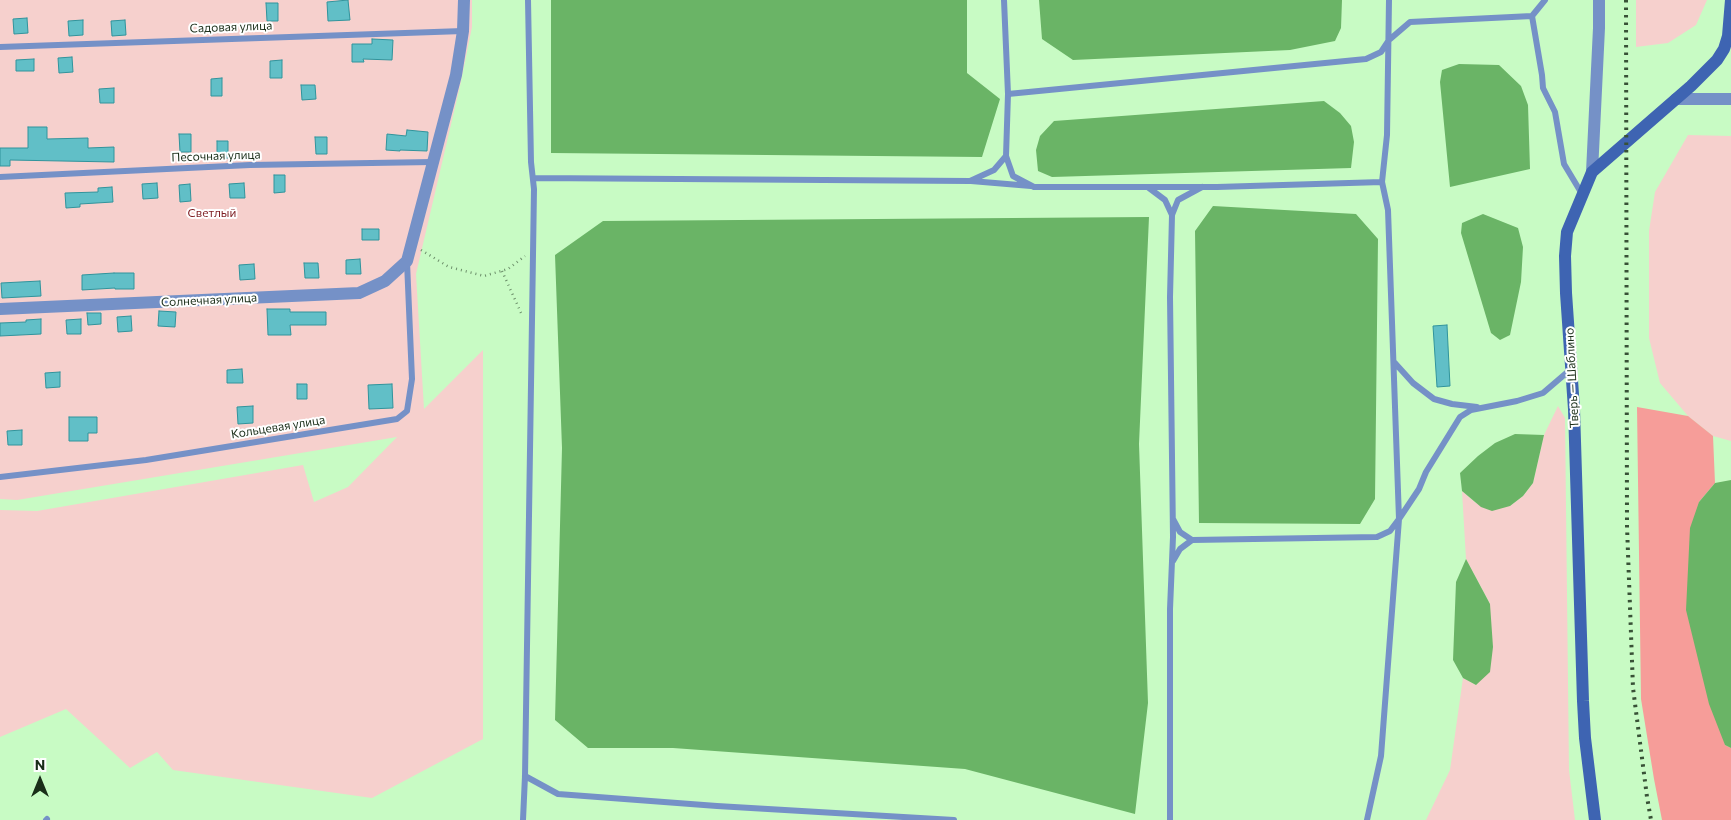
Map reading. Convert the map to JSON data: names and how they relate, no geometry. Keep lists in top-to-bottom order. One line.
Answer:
{"streets":{"street":["Солнечная улица","Тверь — Шаблино"],"lane":["Садовая улица","Песочная улица","Кольцевая улица"]},"crossings":[["Солнечная улица","Кольцевая улица"]],"parks":["Светлый"],"north":"top"}
